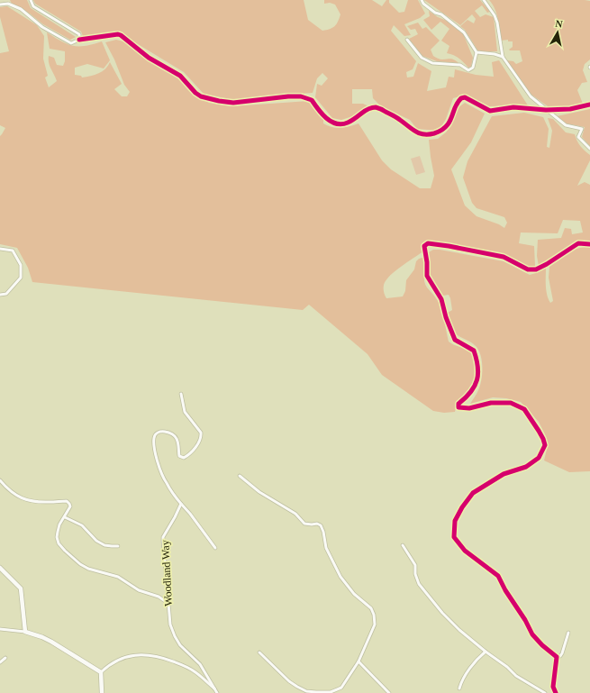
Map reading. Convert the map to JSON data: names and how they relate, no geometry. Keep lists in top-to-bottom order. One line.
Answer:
{"streets":{"street":["Woodland Way"]},"north":"top"}
